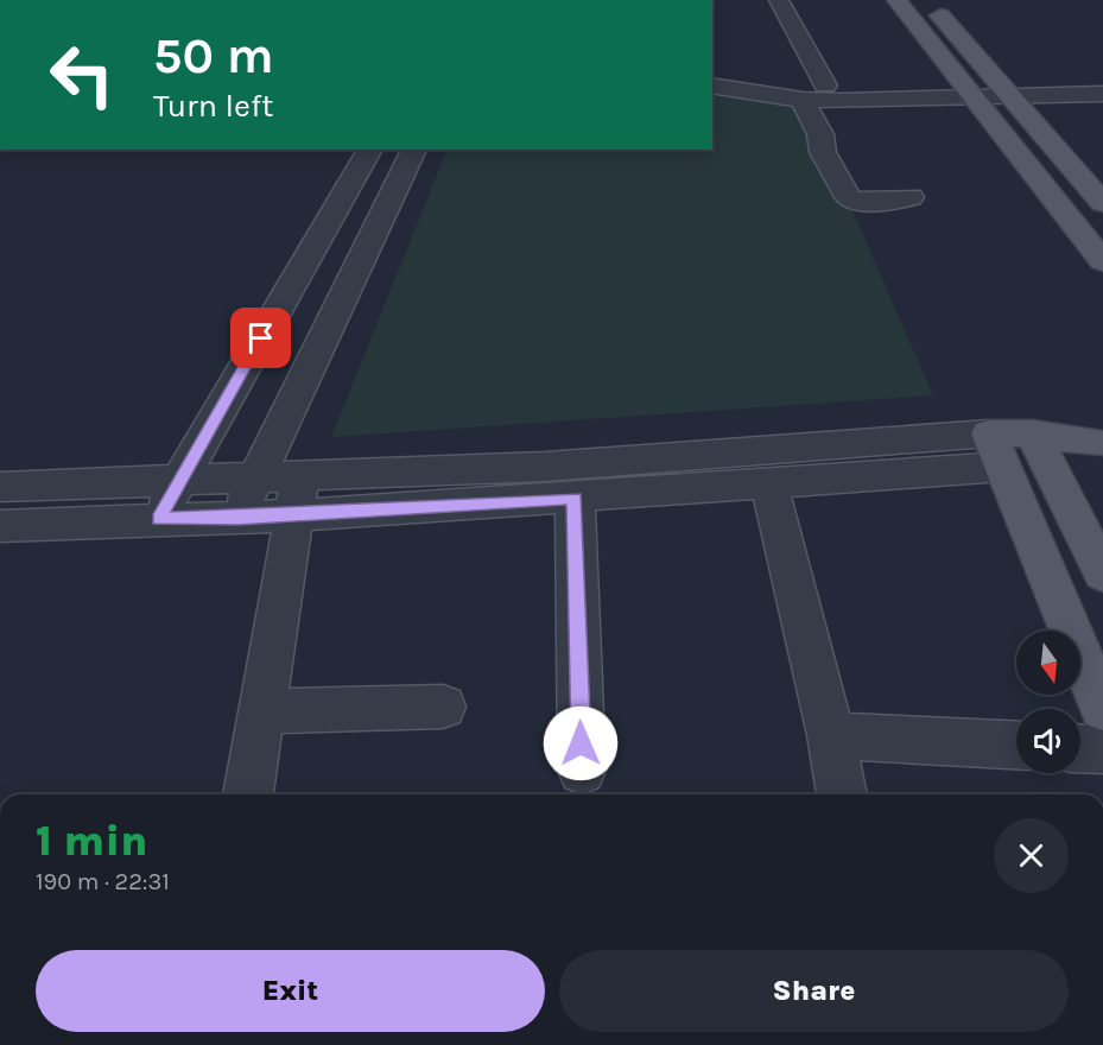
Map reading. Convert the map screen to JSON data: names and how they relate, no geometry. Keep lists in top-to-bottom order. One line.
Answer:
{"north":"bottom","page":{"turn":["50 m","Turn left"],"heading":["1 min","190 m · 22:31"],"buttons":["Exit","Share"]}}
